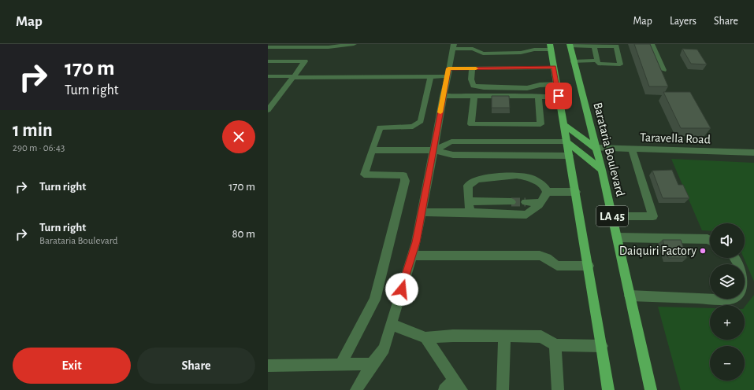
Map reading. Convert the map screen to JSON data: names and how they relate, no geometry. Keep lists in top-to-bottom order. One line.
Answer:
{"streets":{"main road":["Barataria Boulevard","LA 45"],"street":["Taravella Road"]},"crossings":[["Taravella Road","Barataria Boulevard"]],"places":["Daiquiri Factory"],"page":{"header":"Map","nav":["Map","Layers","Share"],"turn":["170 m","Turn right"],"heading":["1 min","290 m · 06:43"],"list":[{"name":"Turn right","value":"170 m"},{"name":"Turn right","note":"Barataria Boulevard","value":"80 m"}],"map_buttons":["+","−"],"buttons":["Exit","Share"]}}
